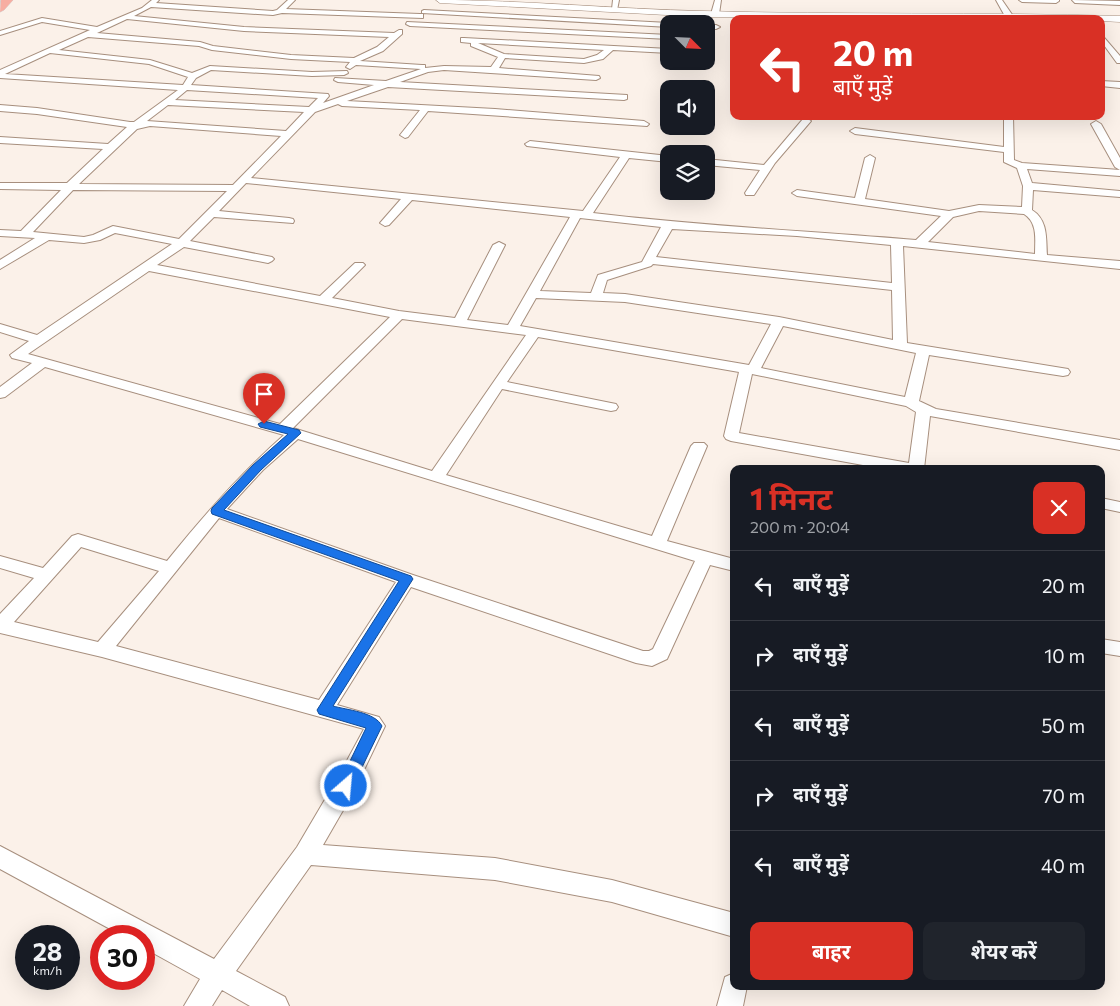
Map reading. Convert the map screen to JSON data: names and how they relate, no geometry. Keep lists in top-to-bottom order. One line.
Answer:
{"north":"bottom right","page":{"turn":["20 m","बाएँ मुड़ें"],"heading":["1 मिनट","200 m · 20:04"],"list":[{"name":"बाएँ मुड़ें","value":"20 m"},{"name":"दाएँ मुड़ें","value":"10 m"},{"name":"बाएँ मुड़ें","value":"50 m"},{"name":"दाएँ मुड़ें","value":"70 m"},{"name":"बाएँ मुड़ें","value":"40 m"}],"buttons":["बाहर","शेयर करें"],"speed":"28 km/h","limit":"30"}}
